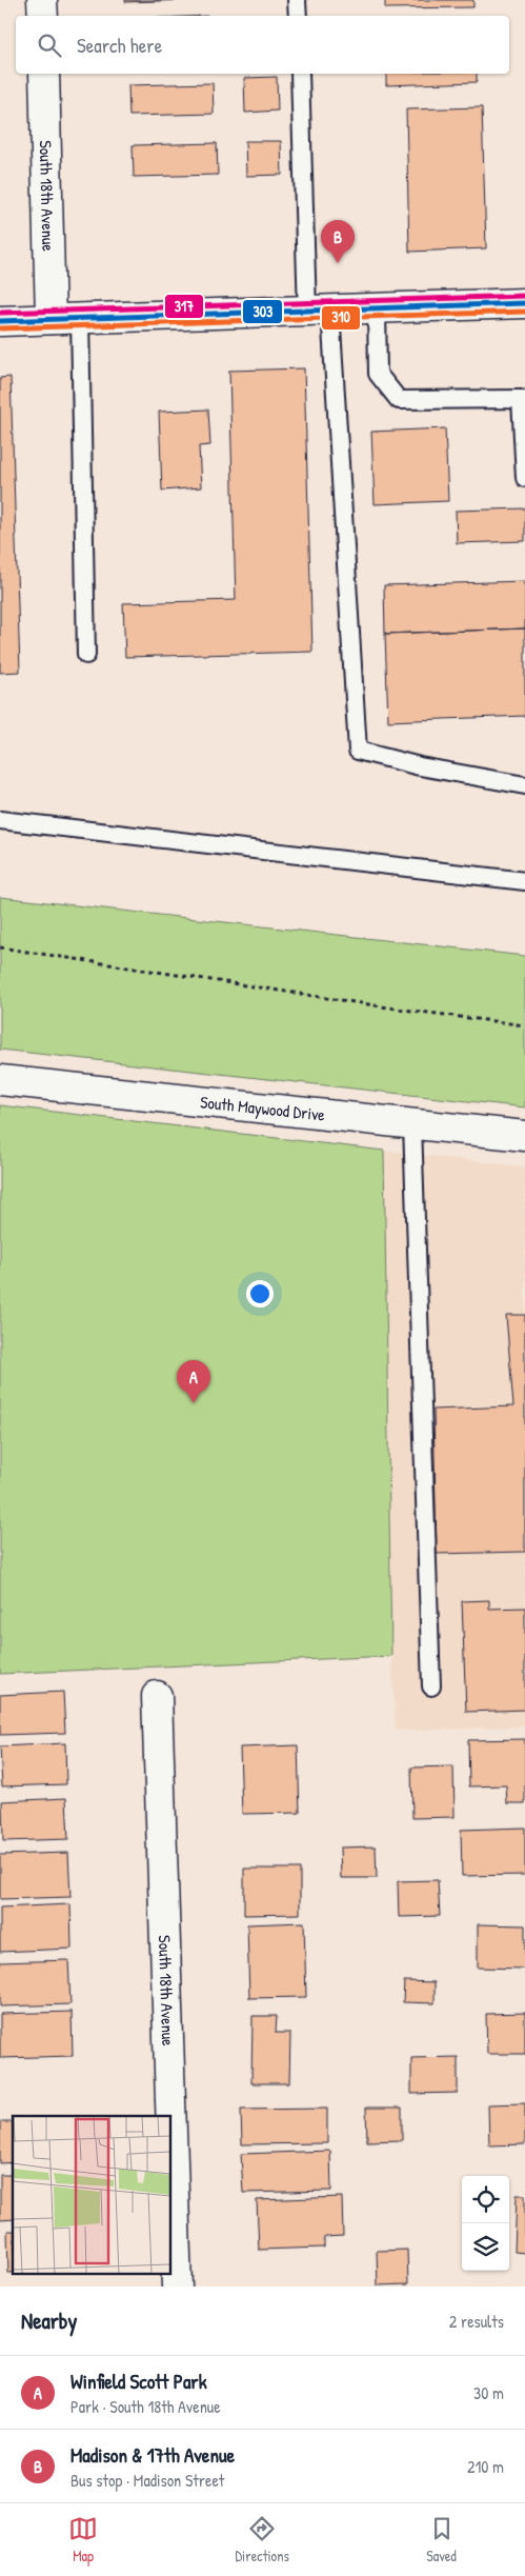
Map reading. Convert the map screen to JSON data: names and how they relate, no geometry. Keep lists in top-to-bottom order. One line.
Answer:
{"streets":{"street":["South 18th Avenue","South Maywood Drive"]},"lines":["transit line 317","transit line 303","transit line 310"],"page":{"search":"Search here","pins":["B","A"],"heading":["Nearby","2 results"],"list":[{"mark":"A","name":"Winfield Scott Park","note":"Park · South 18th Avenue","value":"30 m"},{"mark":"B","name":"Madison & 17th Avenue","note":"Bus stop · Madison Street","value":"210 m"}],"nav":["Map","Directions","Saved"]}}
